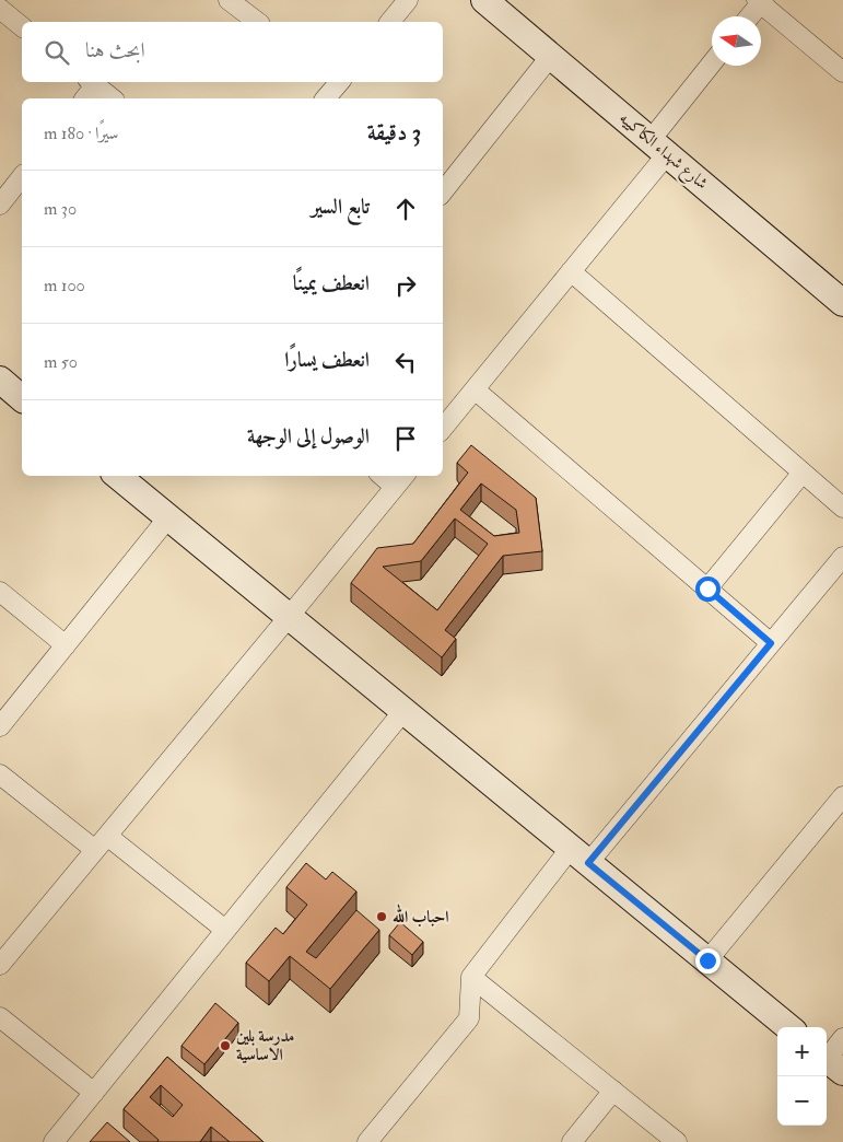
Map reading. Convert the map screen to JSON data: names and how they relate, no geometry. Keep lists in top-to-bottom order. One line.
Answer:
{"streets":{"street":["شارع شهداء الكاكييه"]},"places":["احباب الله","مدرسة بلين الاساسية"],"north":"left","page":{"search":"ابحث هنا","heading":["3 دقيقة","سيرًا · 180 m"],"list":[["تابع السير","30 m"],["انعطف يمينًا","100 m"],["انعطف يسارًا","50 m"],"الوصول إلى الوجهة"],"map_buttons":["+","−"]}}
